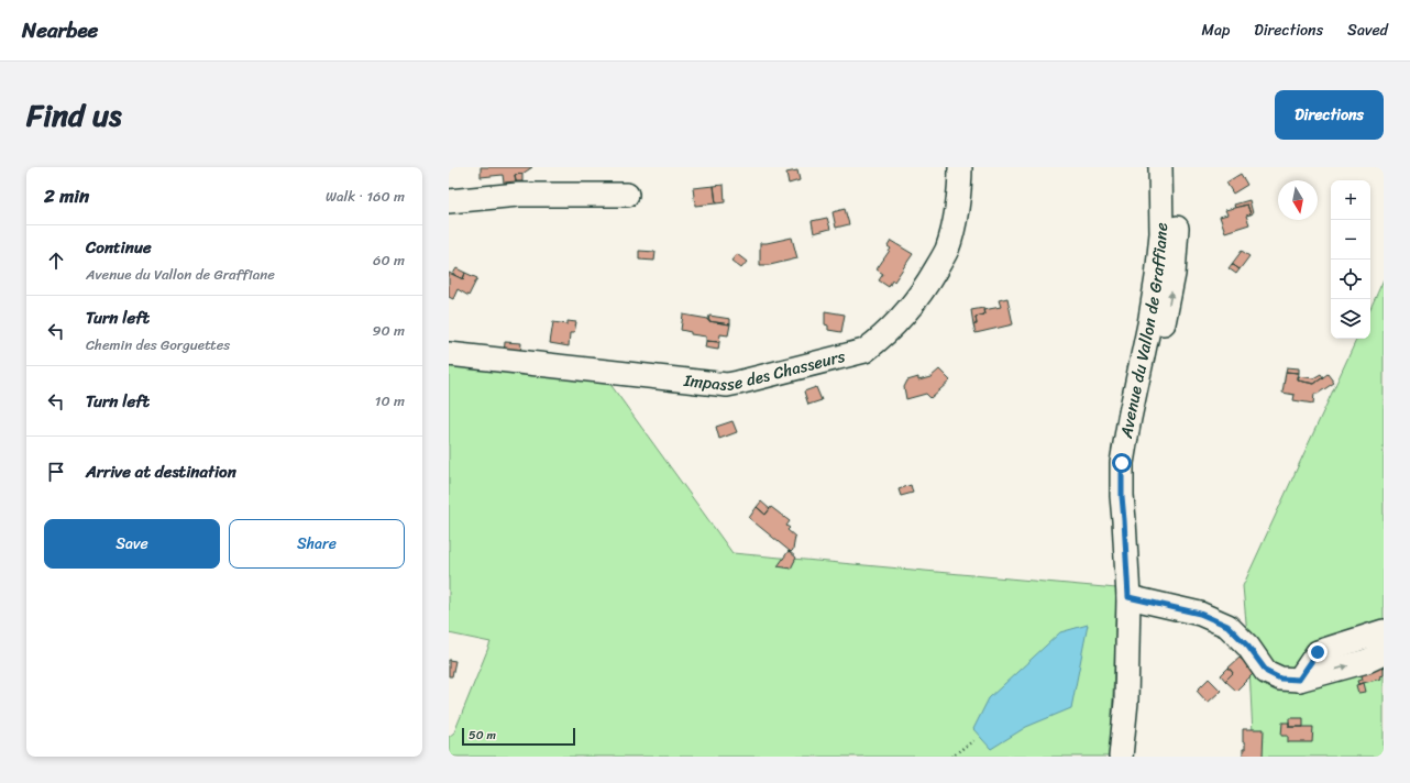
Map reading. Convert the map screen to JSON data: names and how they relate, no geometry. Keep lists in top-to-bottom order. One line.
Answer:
{"streets":{"street":["Avenue du Vallon de Graffiane","Impasse des Chasseurs"]},"scale_bar":"50 m","north":"bottom","page":{"header":"Nearbee","nav":["Map","Directions","Saved"],"title":"Find us","buttons":["Directions",["Save","Share"]],"heading":["2 min","Walk · 160 m"],"map_buttons":["+","−"],"list":[["Continue","Avenue du Vallon de Graffiane","60 m"],["Turn left","Chemin des Gorguettes","90 m"],["Turn left","10 m"],"Arrive at destination"],"scale":"50 m"}}
